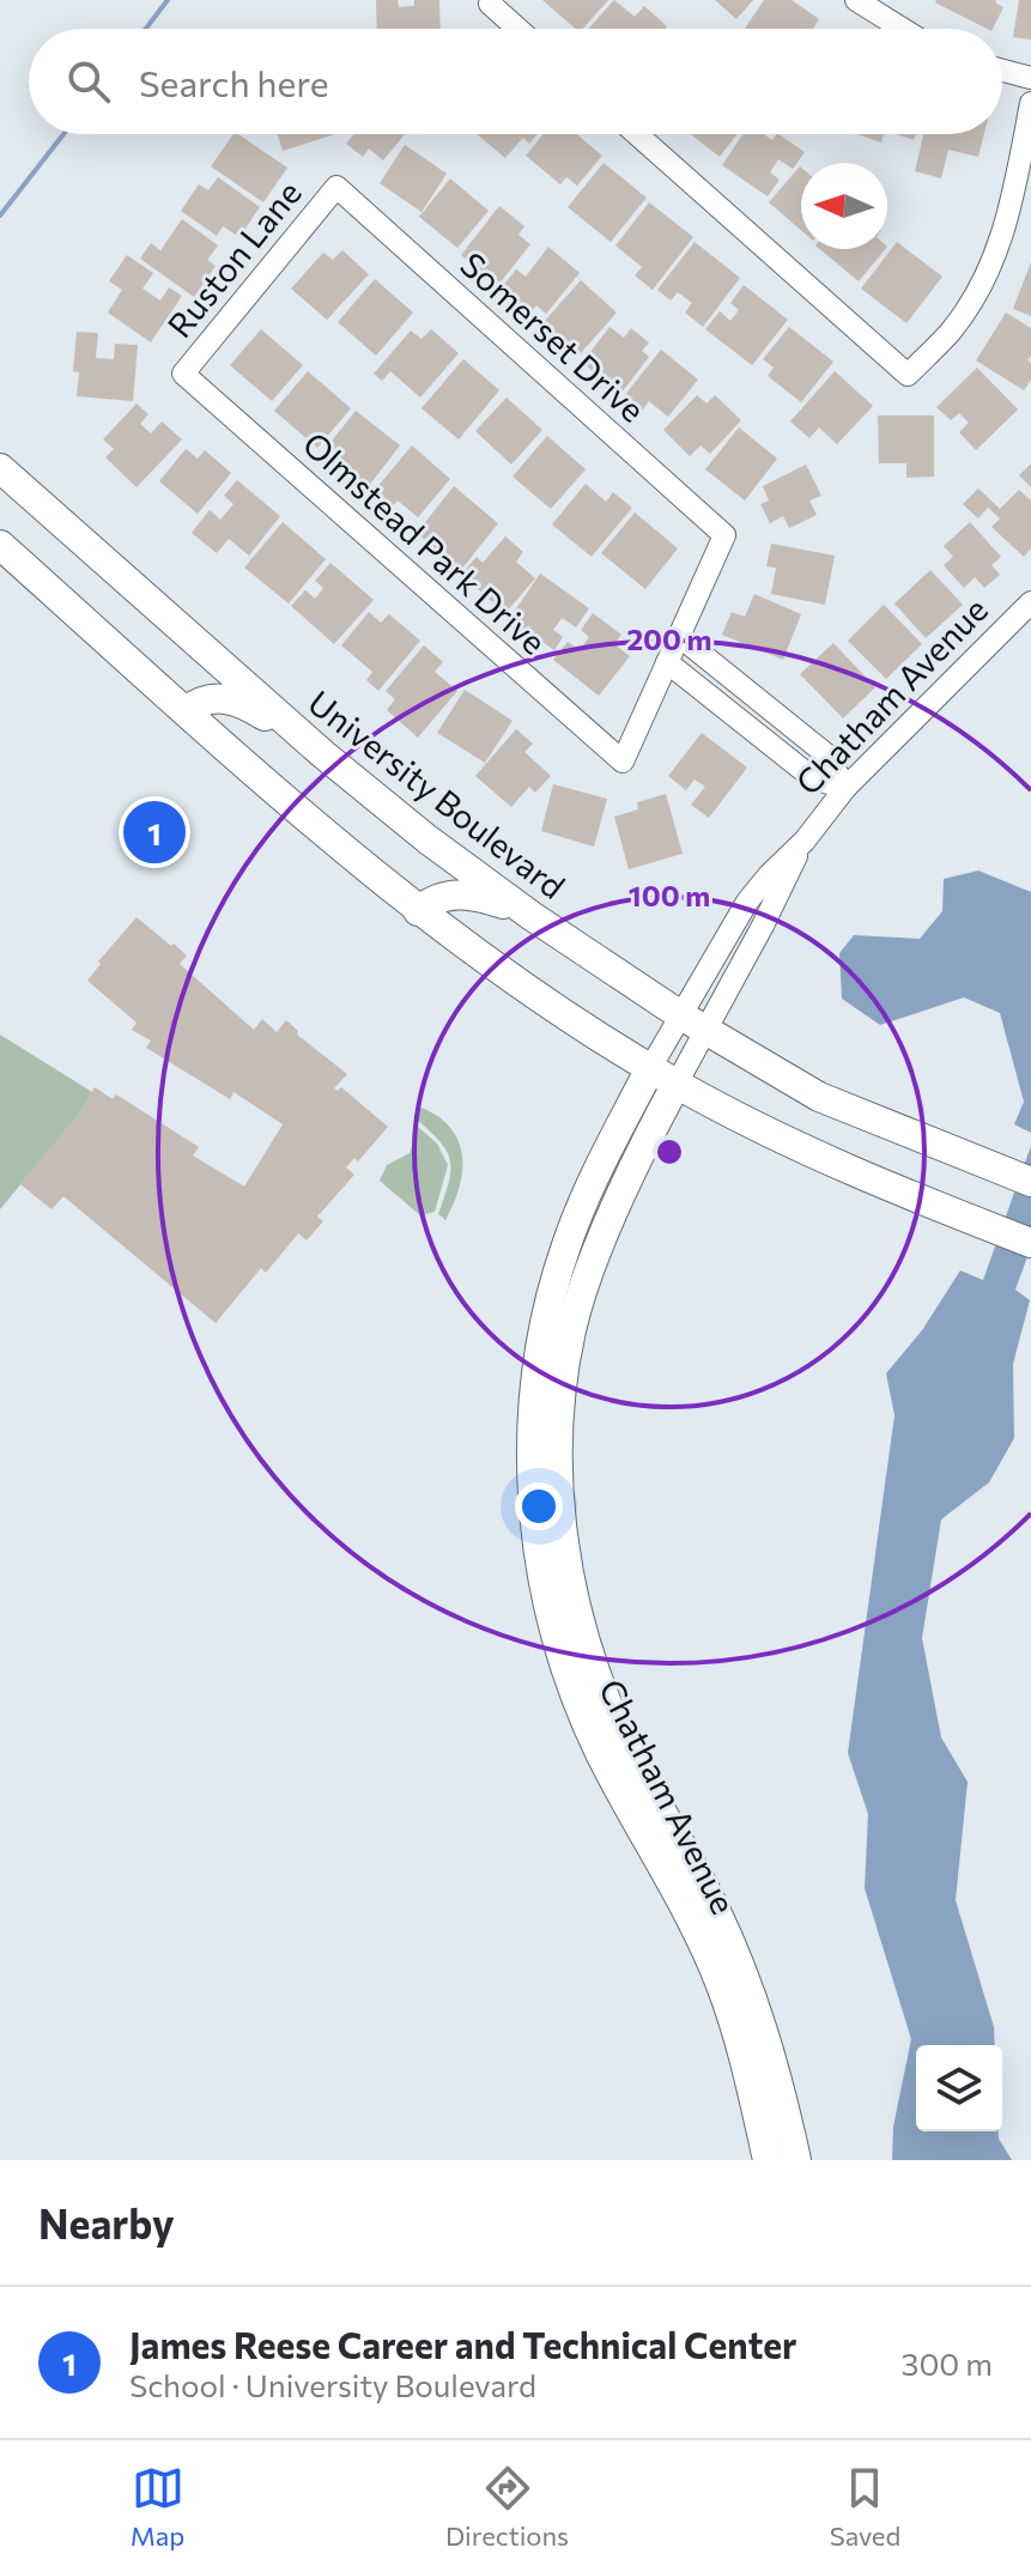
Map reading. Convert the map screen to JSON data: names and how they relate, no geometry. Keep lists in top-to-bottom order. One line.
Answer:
{"streets":{"main road":["Chatham Avenue","University Boulevard"],"street":["Ruston Lane","Somerset Drive","Olmstead Park Drive"]},"crossings":[["Ruston Lane","Somerset Drive"],["Ruston Lane","Olmstead Park Drive"],["Chatham Avenue","University Boulevard"]],"north":"left","page":{"search":"Search here","pins":"1","heading":"Nearby","list":[{"mark":"1","name":"James Reese Career and Technical Center","note":"School · University Boulevard","value":"300 m"}],"nav":["Map","Directions","Saved"]},"rings":["200 m","100 m"]}
